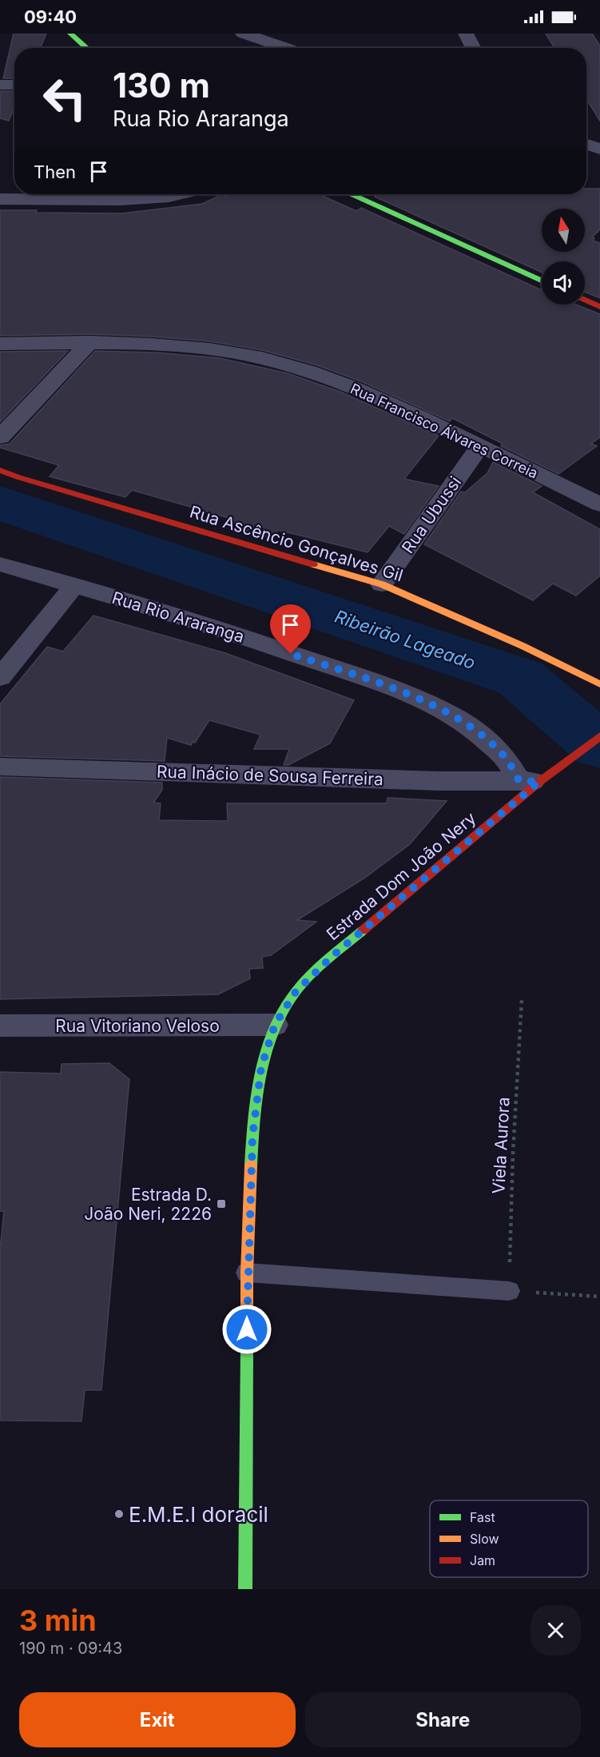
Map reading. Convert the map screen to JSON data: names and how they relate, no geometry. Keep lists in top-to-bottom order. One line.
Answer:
{"streets":{"main road":["Rua Ascêncio Gonçalves Gil","Estrada Dom João Nery"],"street":["Rua Francisco Álvares Correia","Rua Ubussi","Rua Rio Araranga","Rua Inácio de Sousa Ferreira","Rua Vitoriano Veloso"],"path":["Viela Aurora"]},"crossings":[["Rua Francisco Álvares Correia","Rua Ubussi"],["Rua Ubussi","Rua Ascêncio Gonçalves Gil"],["Rua Rio Araranga","Rua Inácio de Sousa Ferreira"],["Rua Rio Araranga","Estrada Dom João Nery"],["Rua Inácio de Sousa Ferreira","Estrada Dom João Nery"],["Estrada Dom João Nery","Rua Vitoriano Veloso"]],"water":["Ribeirão Lageado"],"places":{"transit":["Estrada D. João Neri, 2226"],"other":["E.M.E.I doracil"]},"legend":["Fast","Slow","Jam"],"north":"top","page":{"status":"09:40","turn":["130 m","Rua Rio Araranga"],"then":"Then","heading":["3 min","190 m · 09:43"],"buttons":["Exit","Share"]}}
